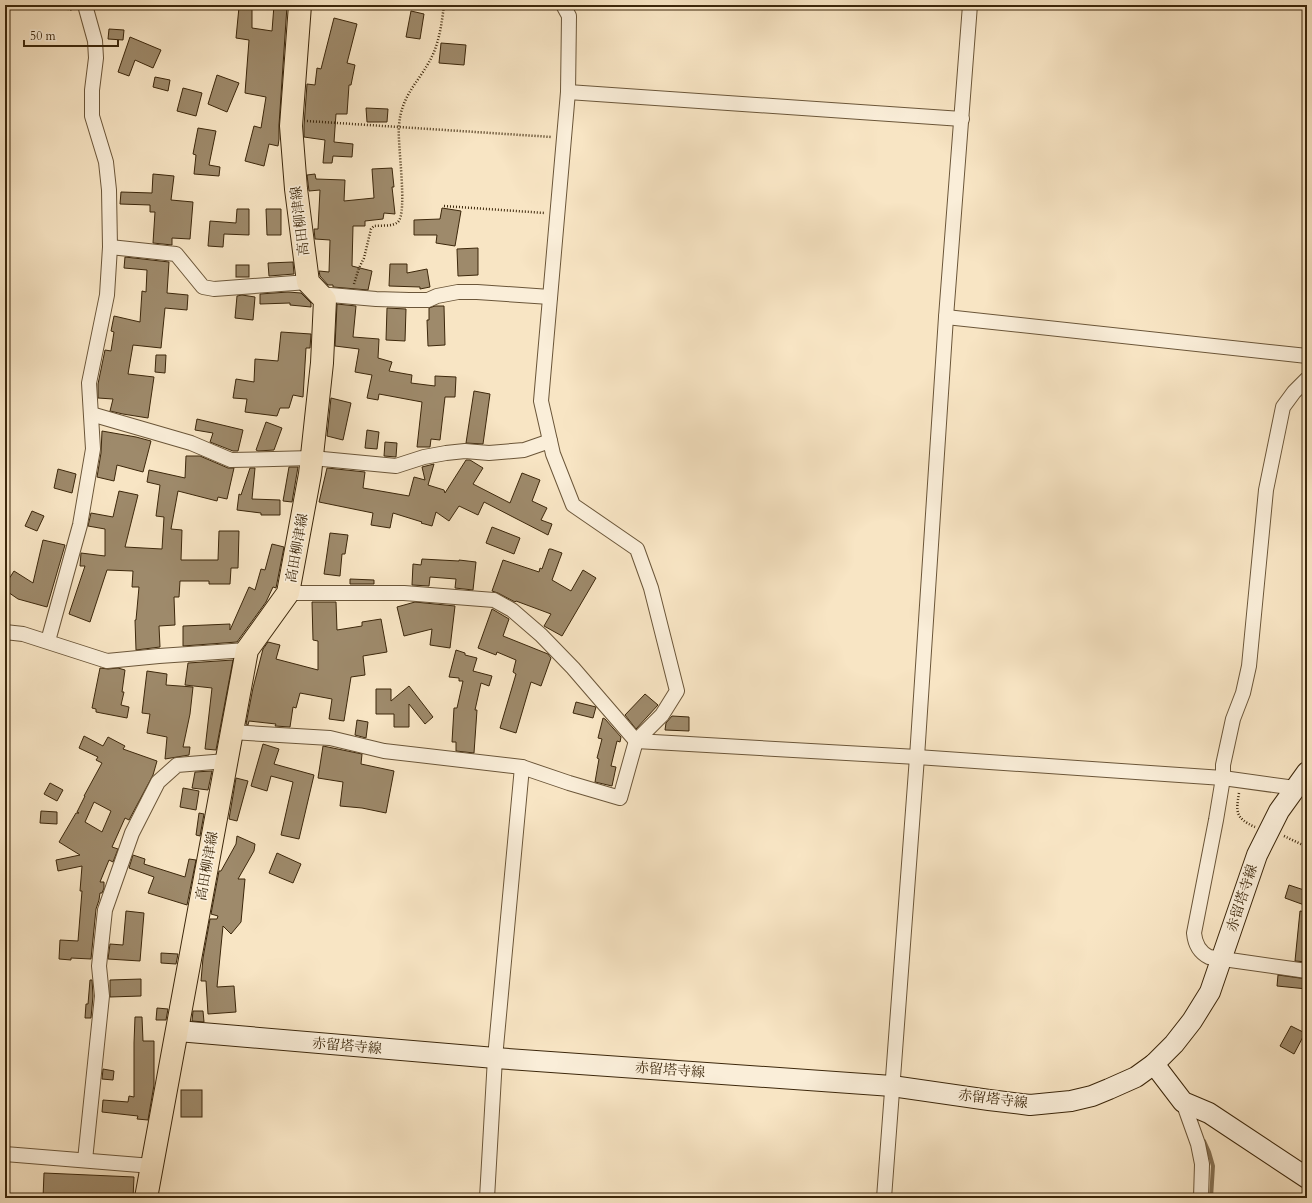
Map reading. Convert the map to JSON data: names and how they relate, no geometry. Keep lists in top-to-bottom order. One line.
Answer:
{"streets":{"main road":["高田柳津線","赤留塔寺線"]},"crossings":[["高田柳津線","赤留塔寺線"]],"scale_bar":"50 m"}
